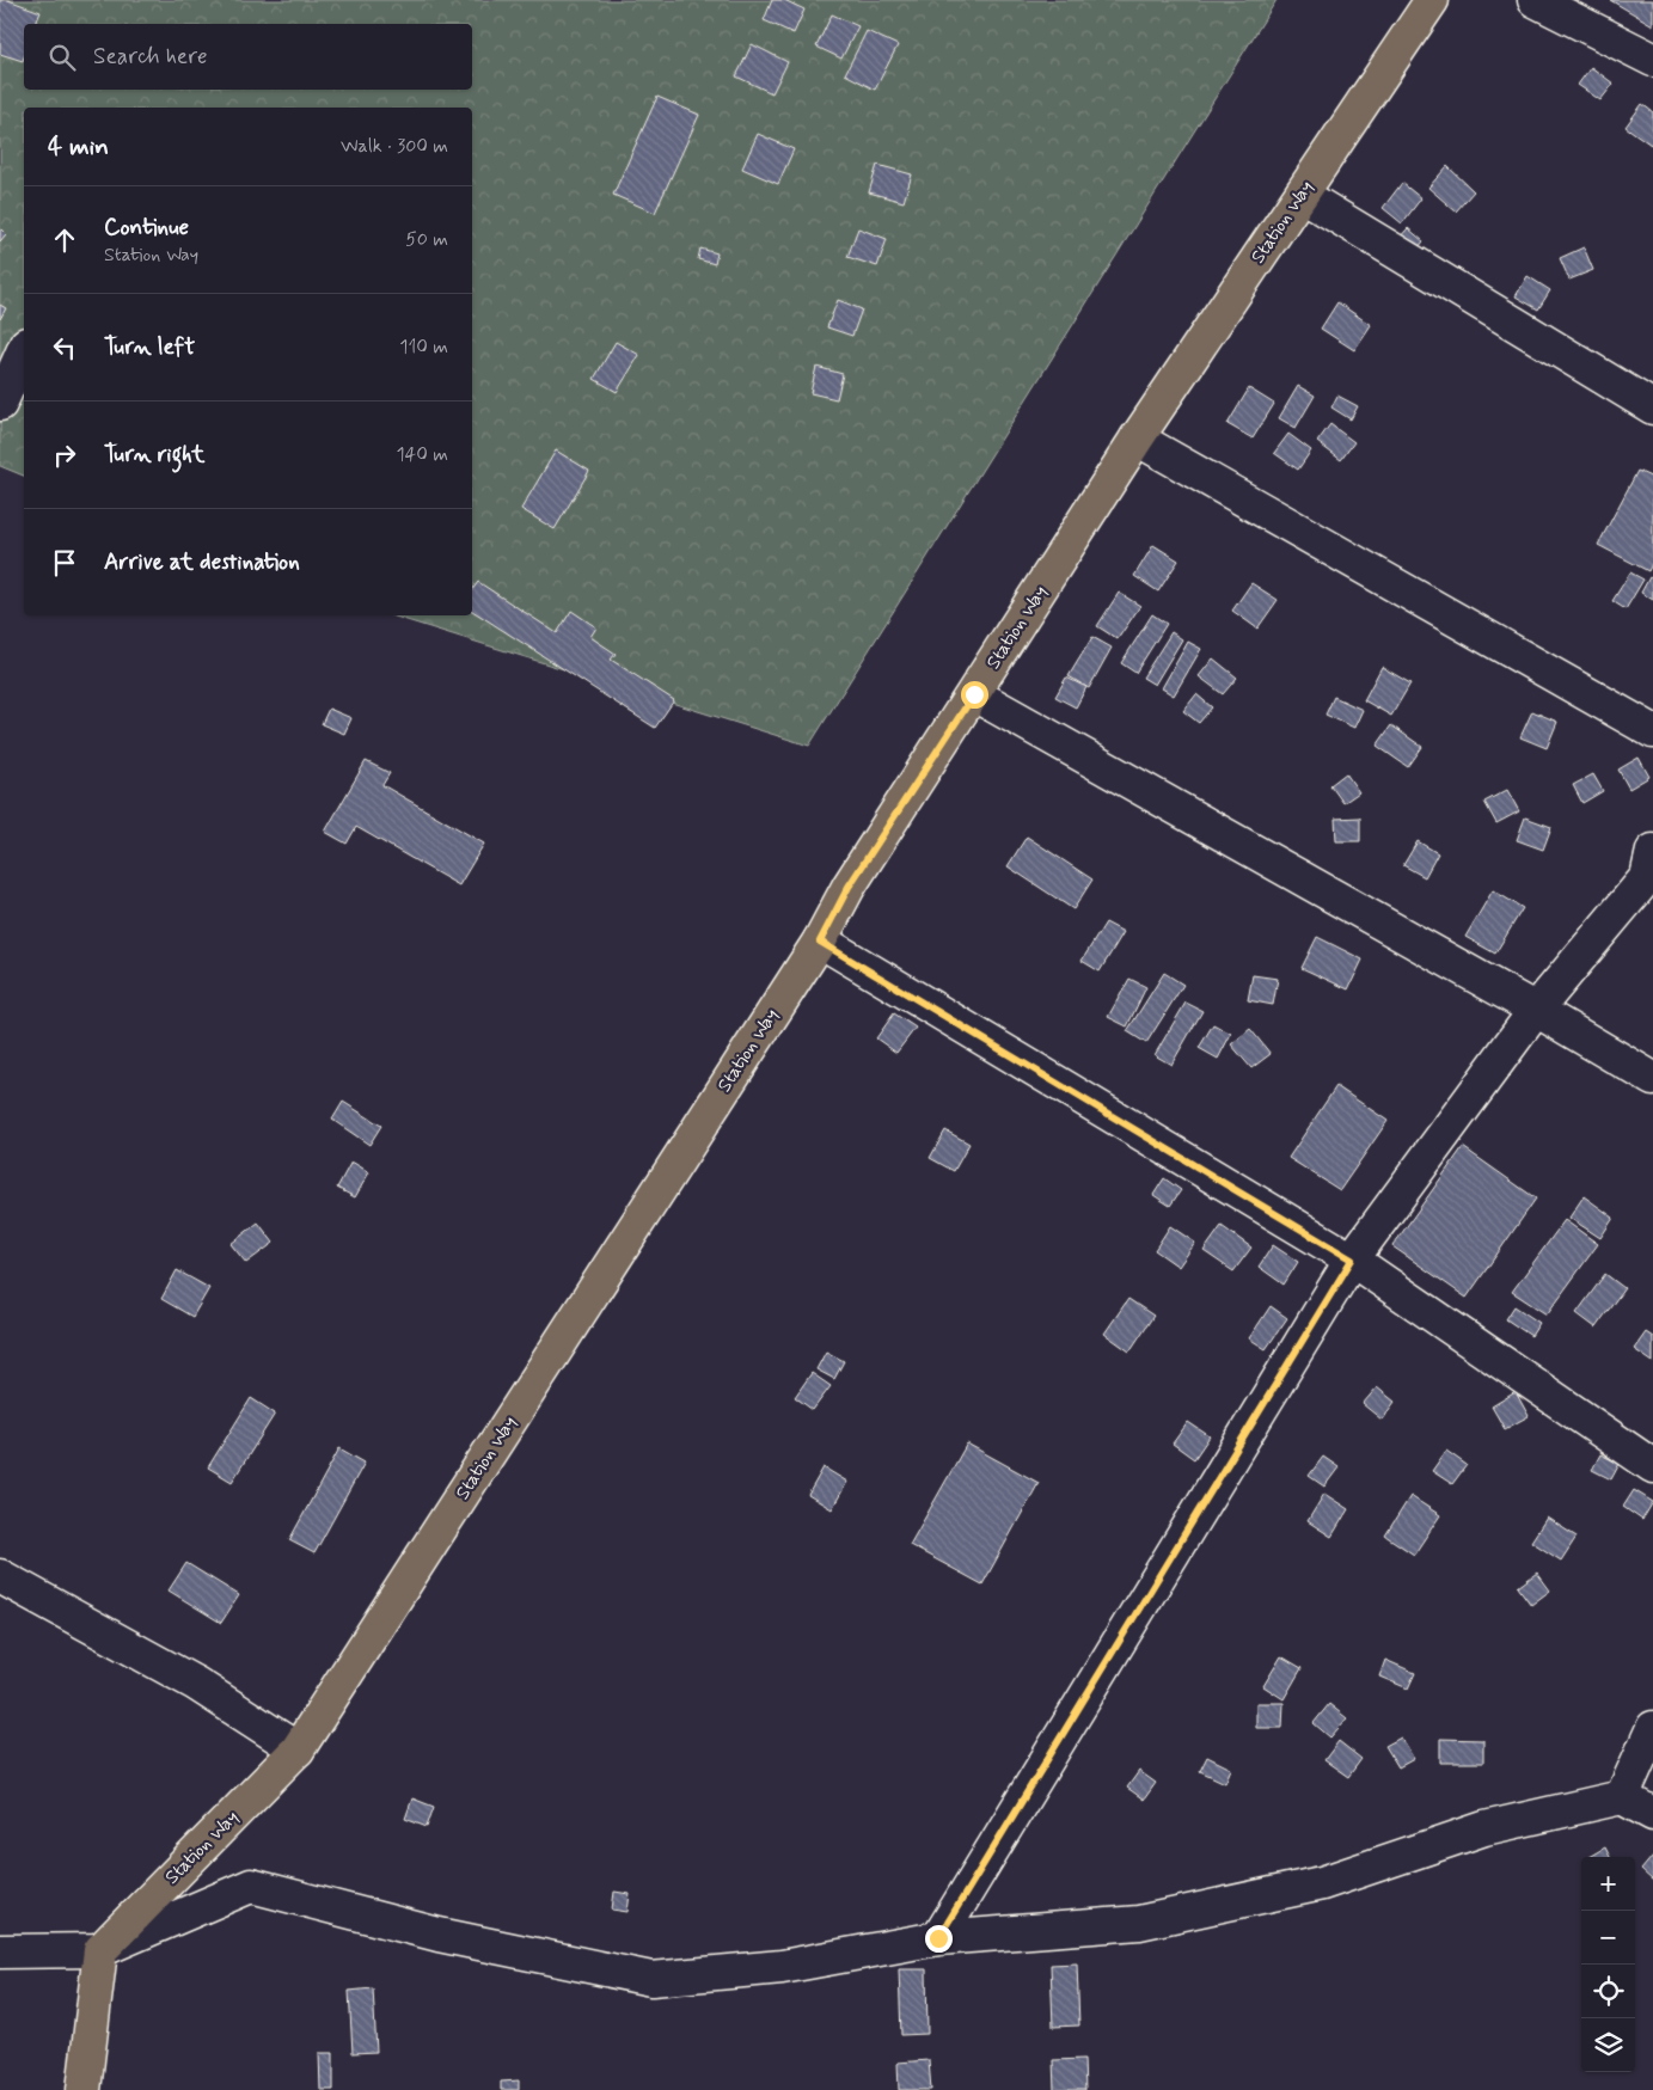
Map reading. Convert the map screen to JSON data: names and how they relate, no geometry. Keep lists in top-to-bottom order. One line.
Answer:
{"streets":{"main road":["Station Way"]},"page":{"search":"Search here","heading":["4 min","Walk · 300 m"],"list":[["Continue","Station Way","50 m"],["Turn left","110 m"],["Turn right","140 m"],"Arrive at destination"],"map_buttons":["+","−"]}}
